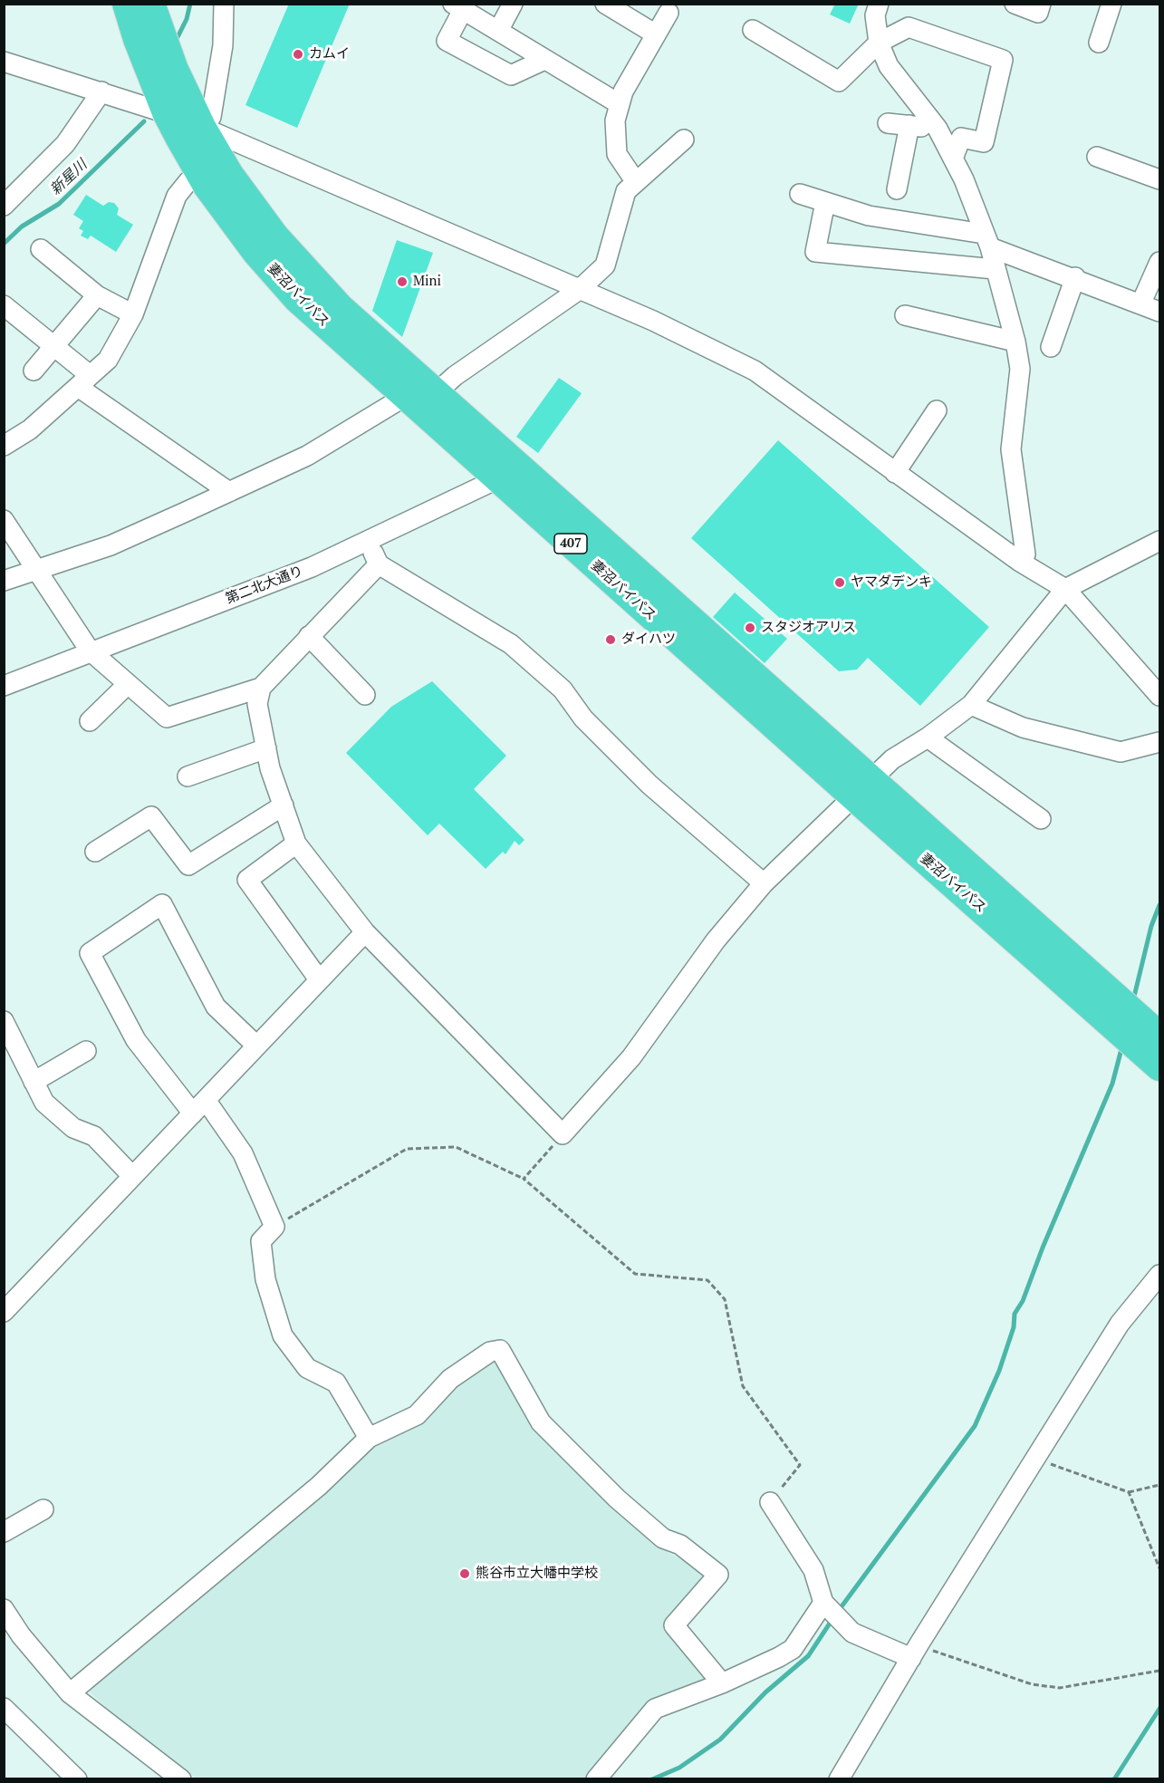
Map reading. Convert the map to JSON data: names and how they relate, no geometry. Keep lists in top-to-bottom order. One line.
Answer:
{"streets":{"highway":["妻沼バイパス","407"],"street":["第二北大通り"]},"crossings":[["妻沼バイパス","第二北大通り"]],"water":["新星川"],"places":["カムイ","Mini","ヤマダデンキ","スタジオアリス","ダイハツ","熊谷市立大幡中学校"]}
